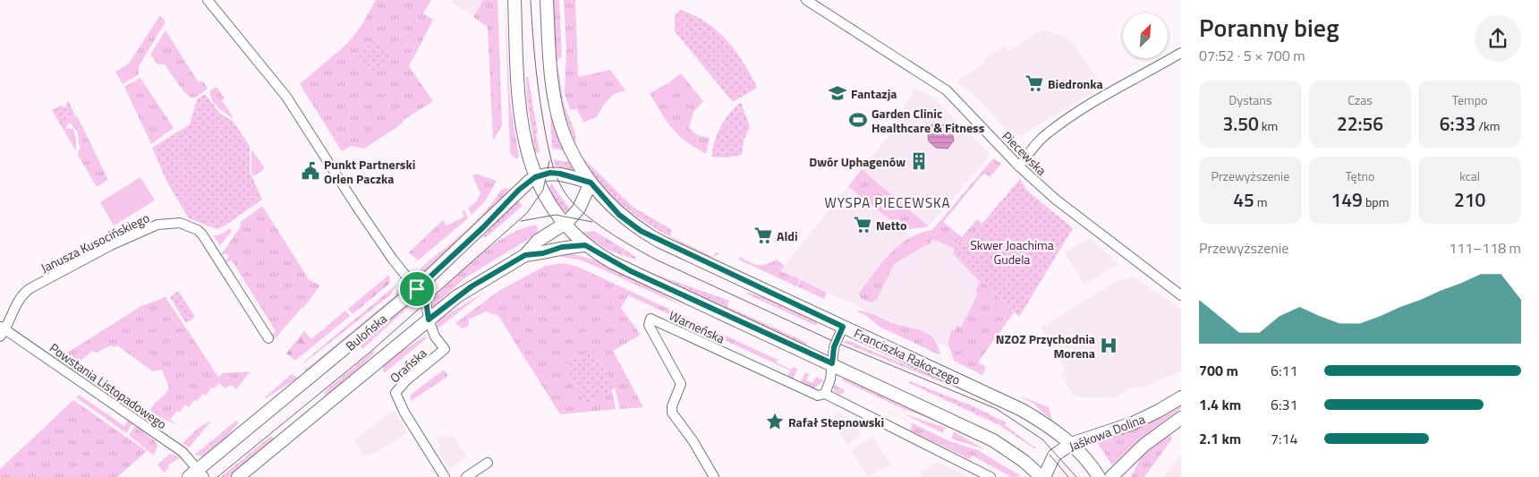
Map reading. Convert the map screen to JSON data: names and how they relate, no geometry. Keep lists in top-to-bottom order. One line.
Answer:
{"streets":{"main road":["Bulońska","Franciszka Rakoczego","Jaśkowa Dolina"],"street":["Piecewska","Janusza Kusocińskiego","Warneńska","Orańska","Powstania Listopadowego"]},"crossings":[["Janusza Kusocińskiego","Powstania Listopadowego"],["Bulońska","Powstania Listopadowego"],["Franciszka Rakoczego","Jaśkowa Dolina"]],"districts":["WYSPA PIECEWSKA"],"parks":["Skwer Joachima Gudela"],"places":{"supermarket":["Biedronka","Netto","Aldi"],"school or university":["Fantazja"],"sports":["Garden Clinic Healthcare & Fitness"],"building":["Dwór Uphagenów"],"public building":["Punkt Partnerski Orlen Paczka"],"hospital":["NZOZ Przychodnia Morena"],"place":["Rafał Stepnowski"]},"north":"top right","page":{"heading":["Poranny bieg","07:52 · 5 × 700 m"],"stats":[["Dystans","3.50 km"],["Czas","22:56"],["Tempo","6:33 /km"],["Przewyższenie","45 m"],["Tętno","149 bpm"],["kcal","210"]],"chart":["Przewyższenie","111–118 m"],"list":[{"name":"700 m","note":"6:11"},{"name":"1.4 km","note":"6:31"},{"name":"2.1 km","note":"7:14"}]}}
